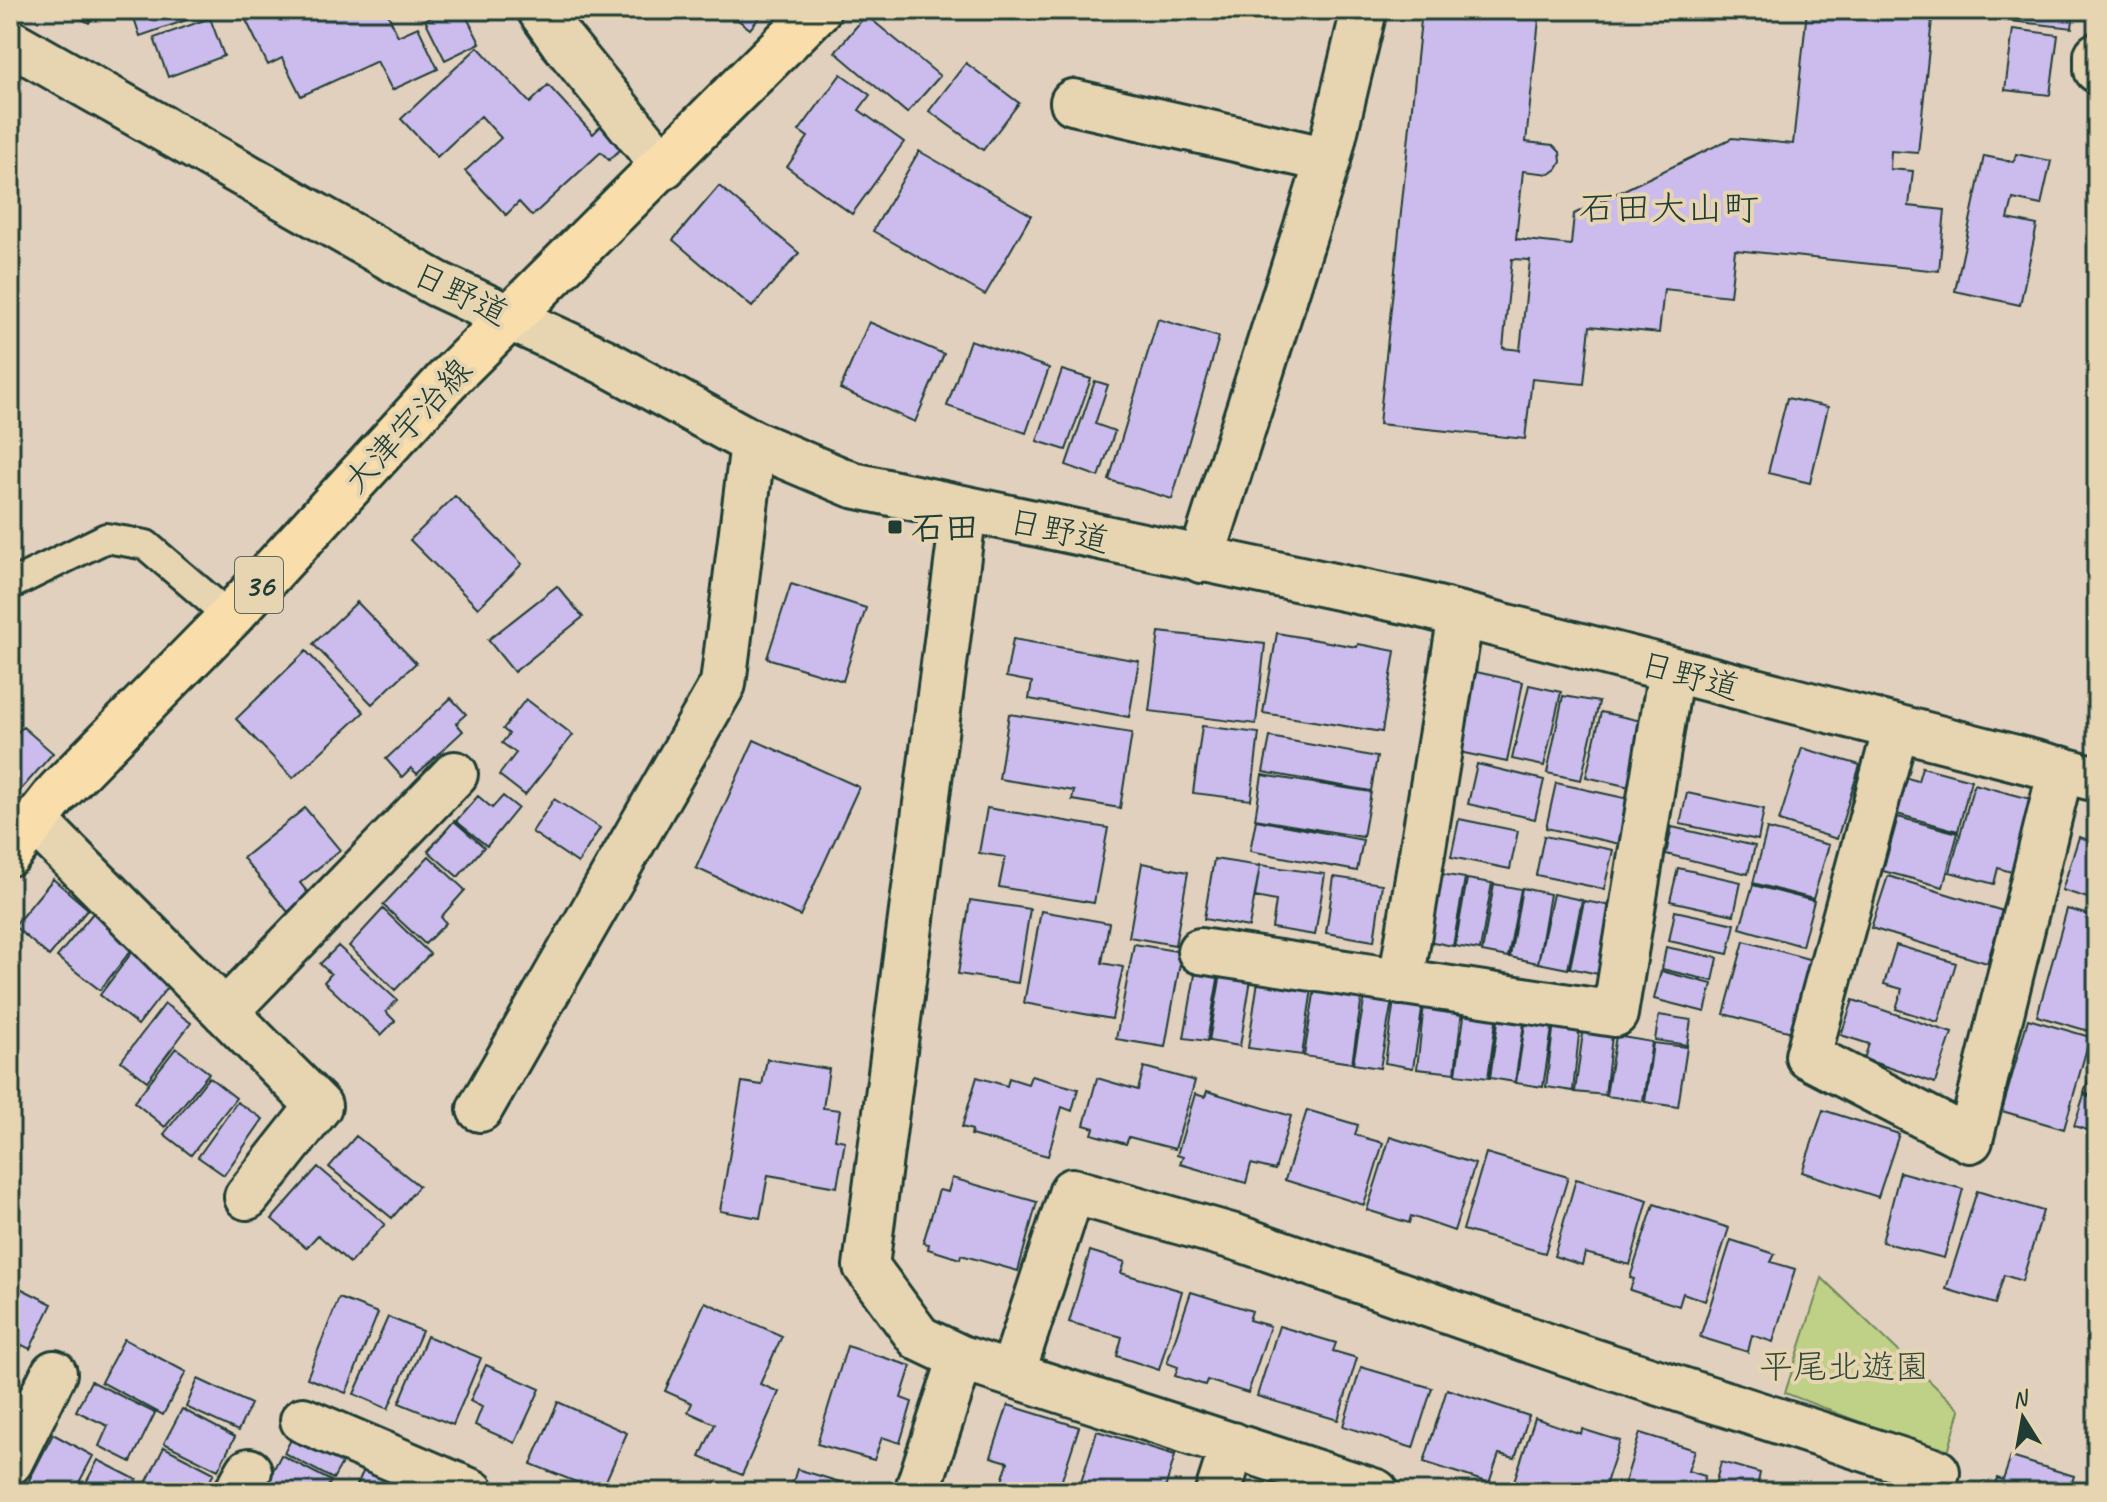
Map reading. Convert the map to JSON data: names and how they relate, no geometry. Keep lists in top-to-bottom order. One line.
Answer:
{"streets":{"main road":["大津宇治線","36"],"street":["日野道"]},"crossings":[["日野道","大津宇治線"]],"districts":["石田大山町"],"parks":["平尾北遊園"],"places":{"transit":["石田"]},"north":"top"}
